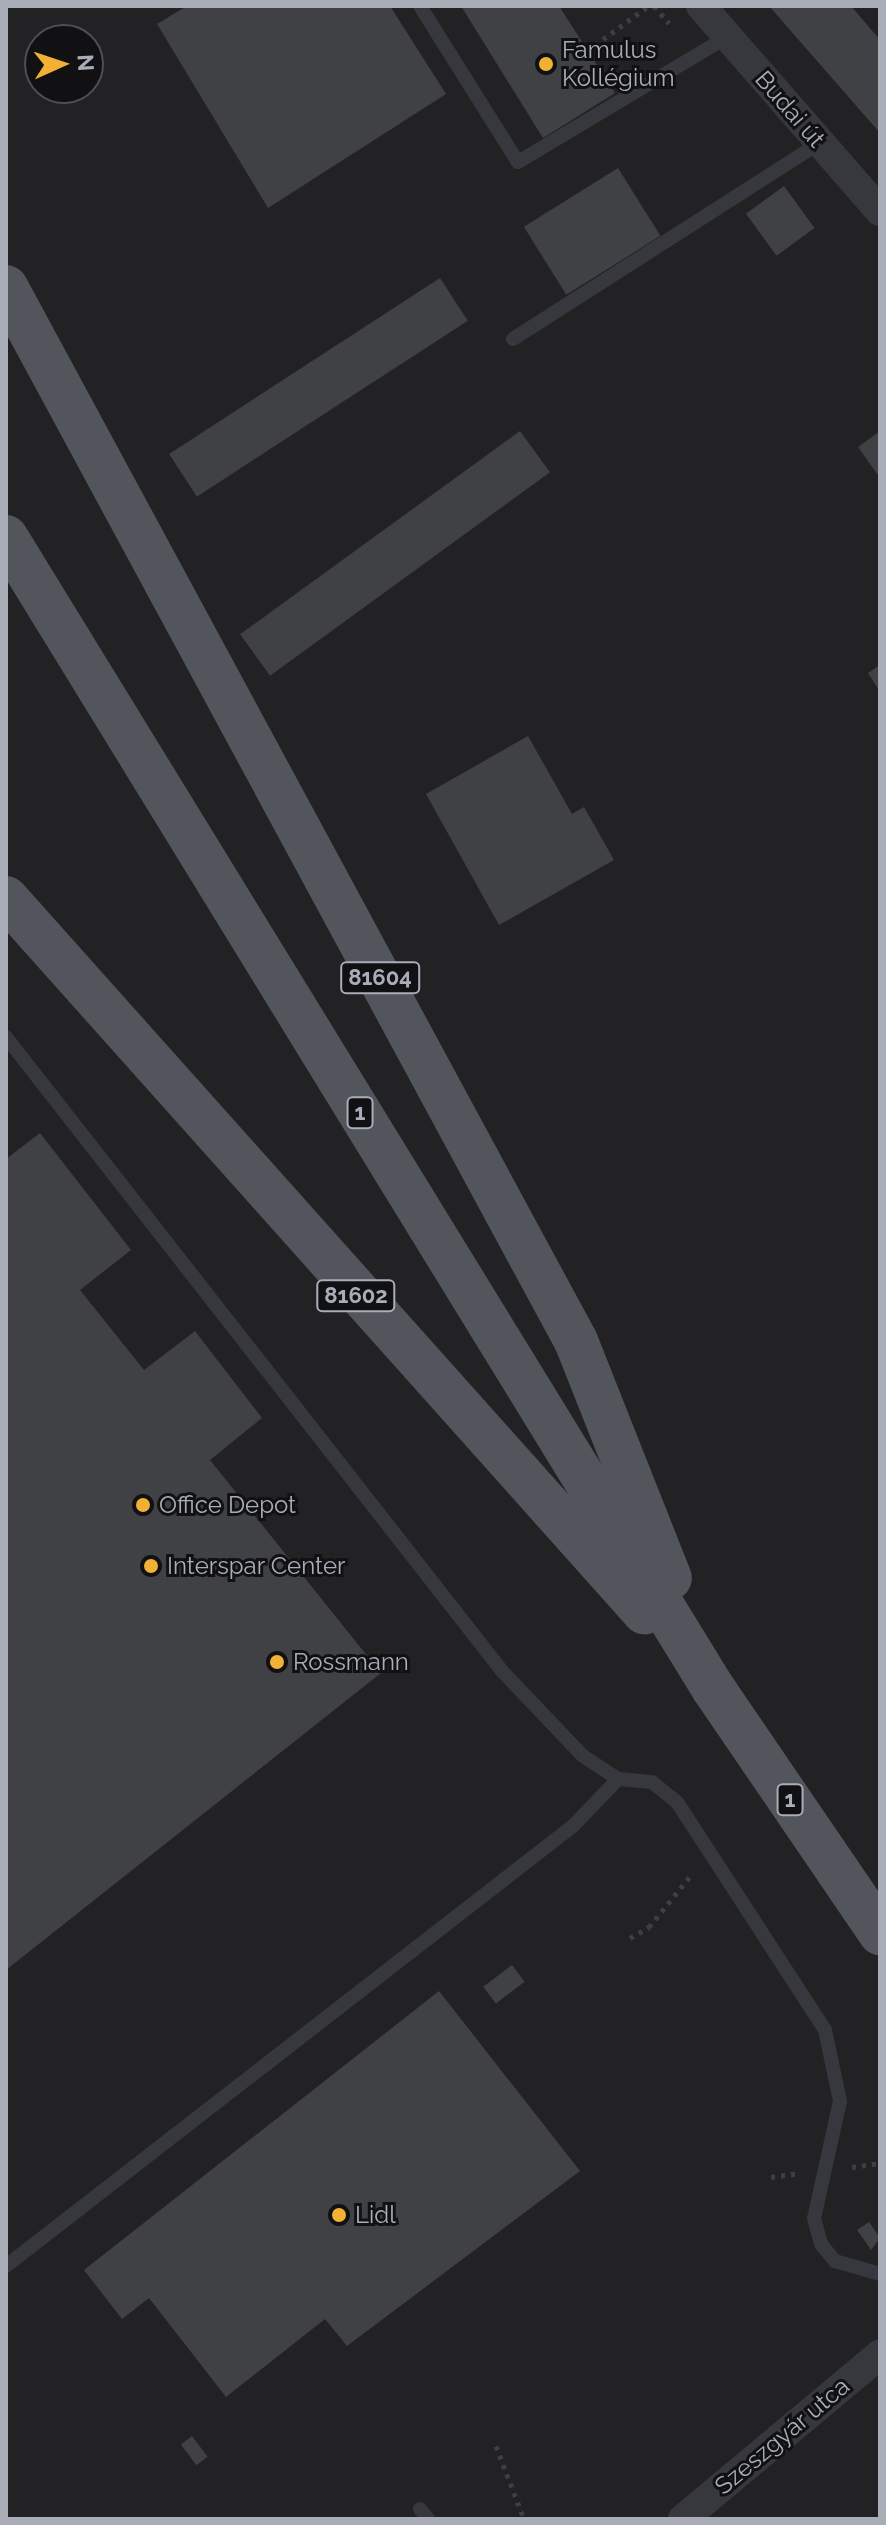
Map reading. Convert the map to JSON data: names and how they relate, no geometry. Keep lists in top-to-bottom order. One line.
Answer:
{"streets":{"main road":["81604","1","81602"],"street":["Budai út","Szeszgyár utca"]},"crossings":[["81604","1"],["81604","81602"],["1","81602"]],"places":["Famulus Kollégium","Office Depot","Interspar Center","Rossmann","Lidl"],"north":"right"}
